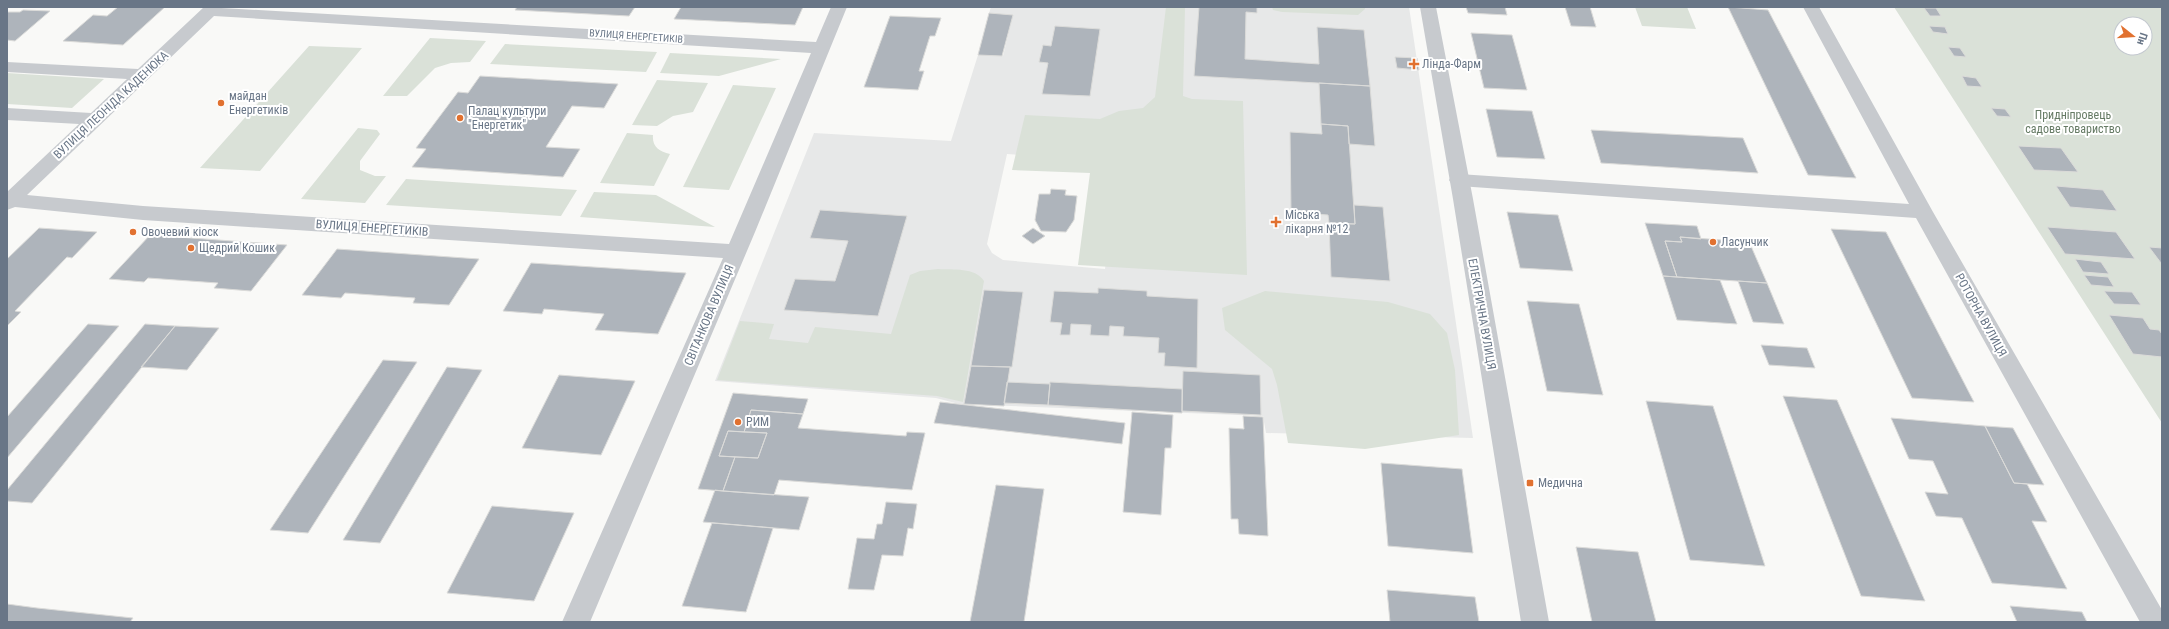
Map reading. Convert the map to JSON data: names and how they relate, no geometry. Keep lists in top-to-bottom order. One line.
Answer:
{"streets":{"street":["ВУЛИЦЯ ЕНЕРГЕТИКІВ","ВУЛИЦЯ ЛЕОНІДА КАДЕНЮКА","ЕЛЕКТРИЧНА ВУЛИЦЯ","СВІТАНКОВА ВУЛИЦЯ","РОТОРНА ВУЛИЦЯ"]},"crossings":[["ВУЛИЦЯ ЕНЕРГЕТИКІВ","ВУЛИЦЯ ЛЕОНІДА КАДЕНЮКА"],["ВУЛИЦЯ ЕНЕРГЕТИКІВ","СВІТАНКОВА ВУЛИЦЯ"]],"parks":["Придніпровець садове товариство"],"places":{"health":["Лінда-Фарм","Міська лікарня №12"],"other":["майдан Енергетиків","Палац культури \"Енергетик\"","Овочевий кіоск","Ласунчик","Щедрий Кошик","РИМ"],"transit":["Медична"]},"north":"right"}
